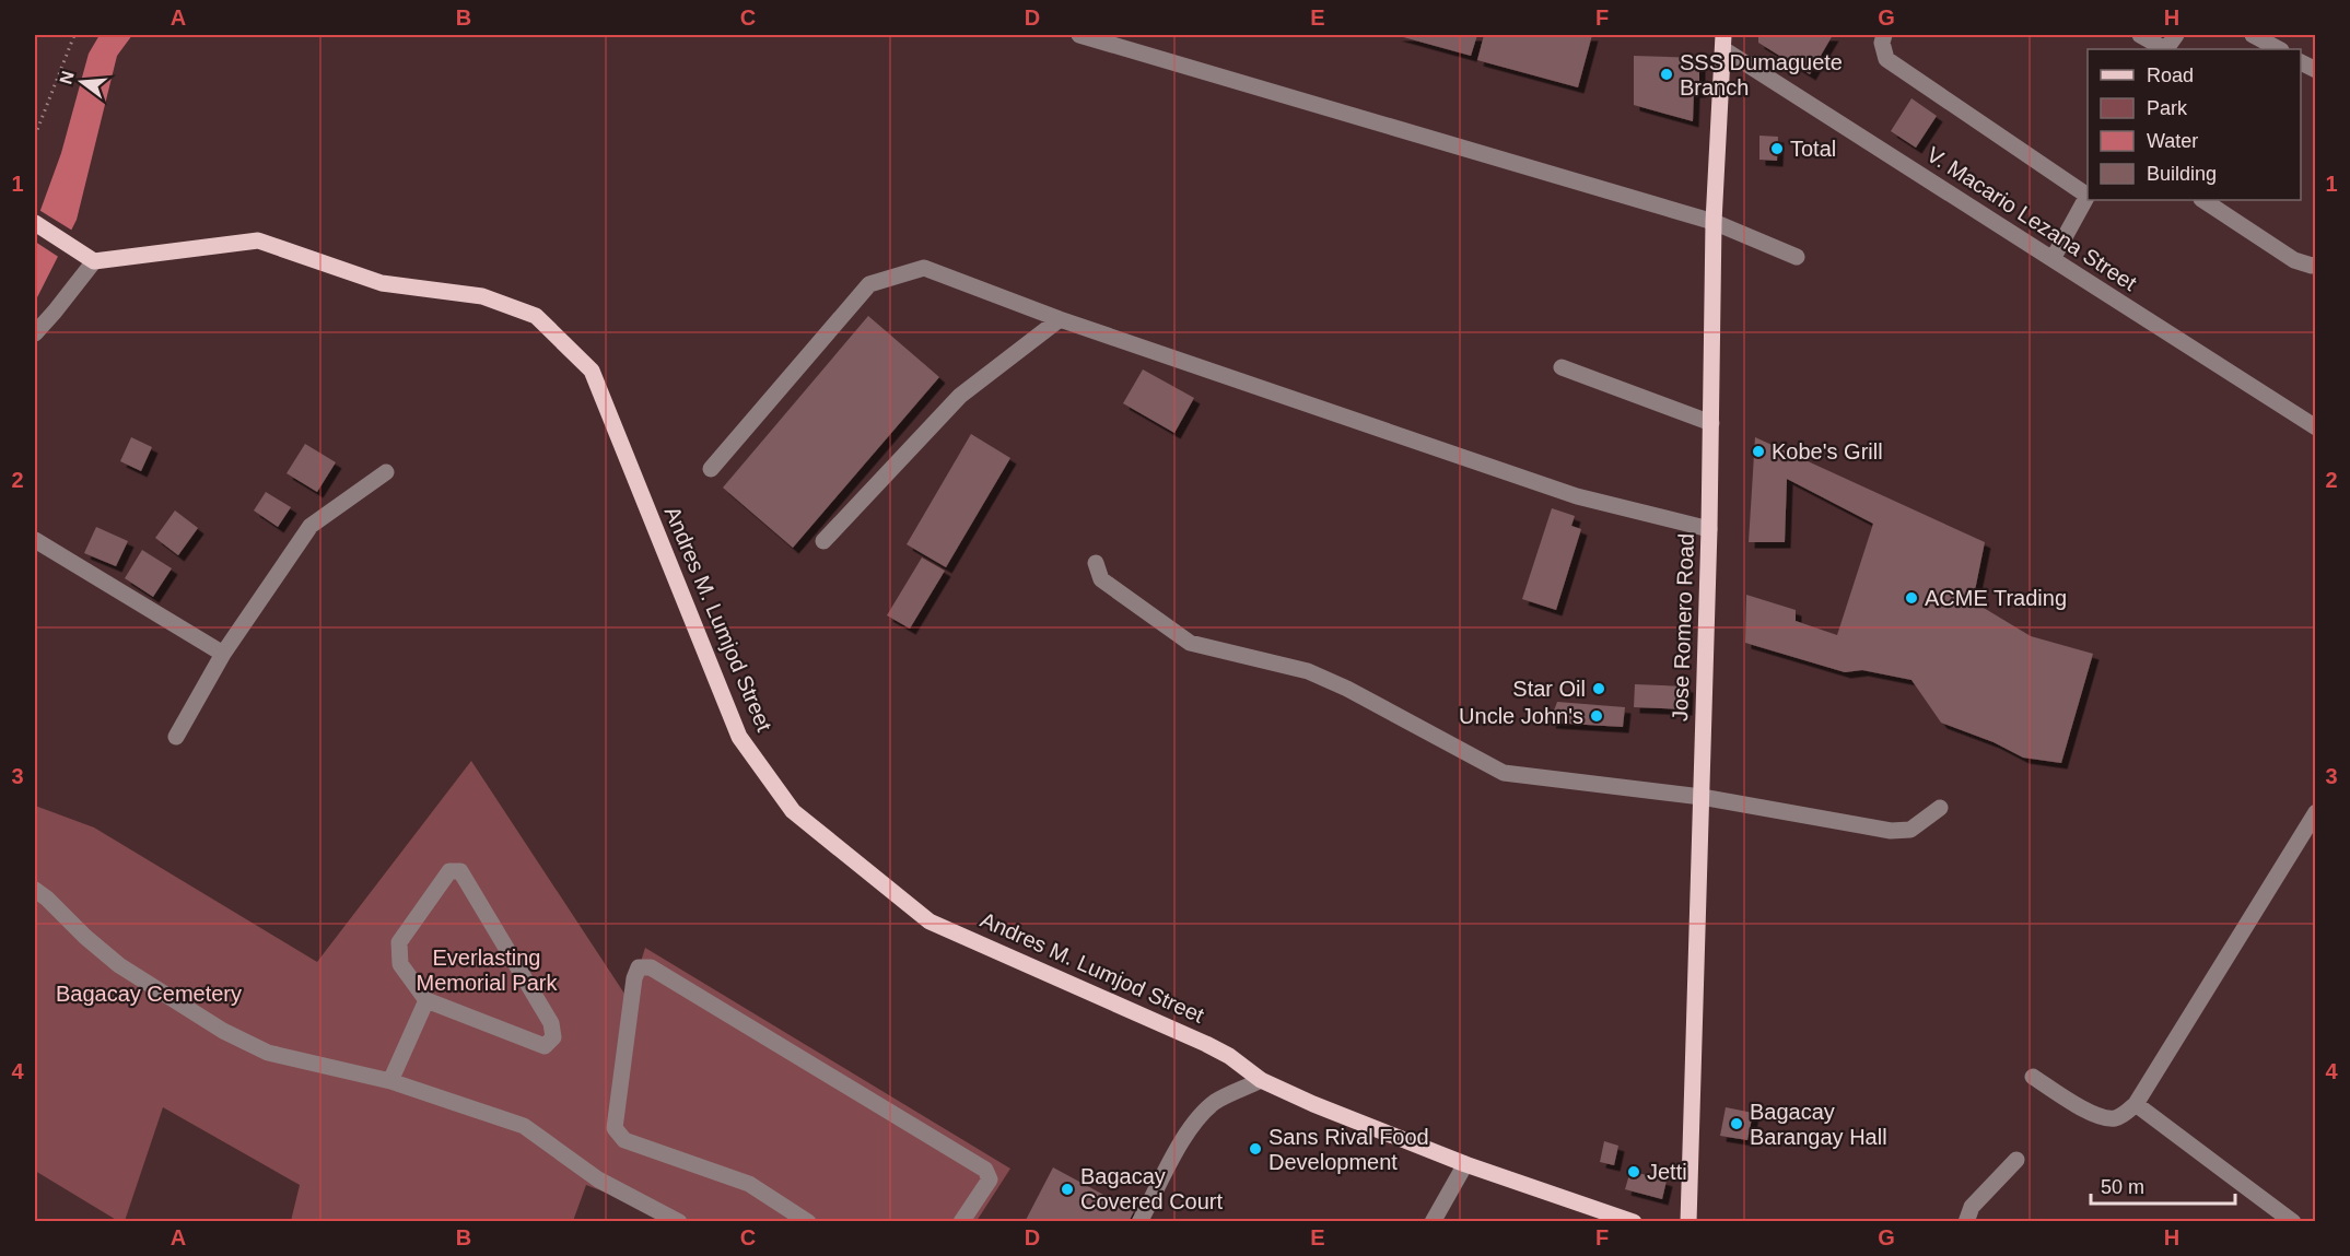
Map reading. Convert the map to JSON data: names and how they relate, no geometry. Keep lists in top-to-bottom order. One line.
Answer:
{"streets":{"main road":["Andres M. Lumjod Street","Jose Romero Road"],"street":["V. Macario Lezana Street"]},"crossings":[["V. Macario Lezana Street","Jose Romero Road"]],"parks":["Everlasting Memorial Park","Bagacay Cemetery"],"places":["SSS Dumaguete Branch","Total","Kobe's Grill","ACME Trading","Star Oil","Uncle John's","Bagacay Barangay Hall","Sans Rival Food Development","Jetti","Bagacay Covered Court"],"legend":["Road","Park","Water","Building"],"scale_bar":"50 m","north":"left","grid":{"columns":["A","B","C","D","E","F","G","H"],"rows":["1","2","3","4"]}}
